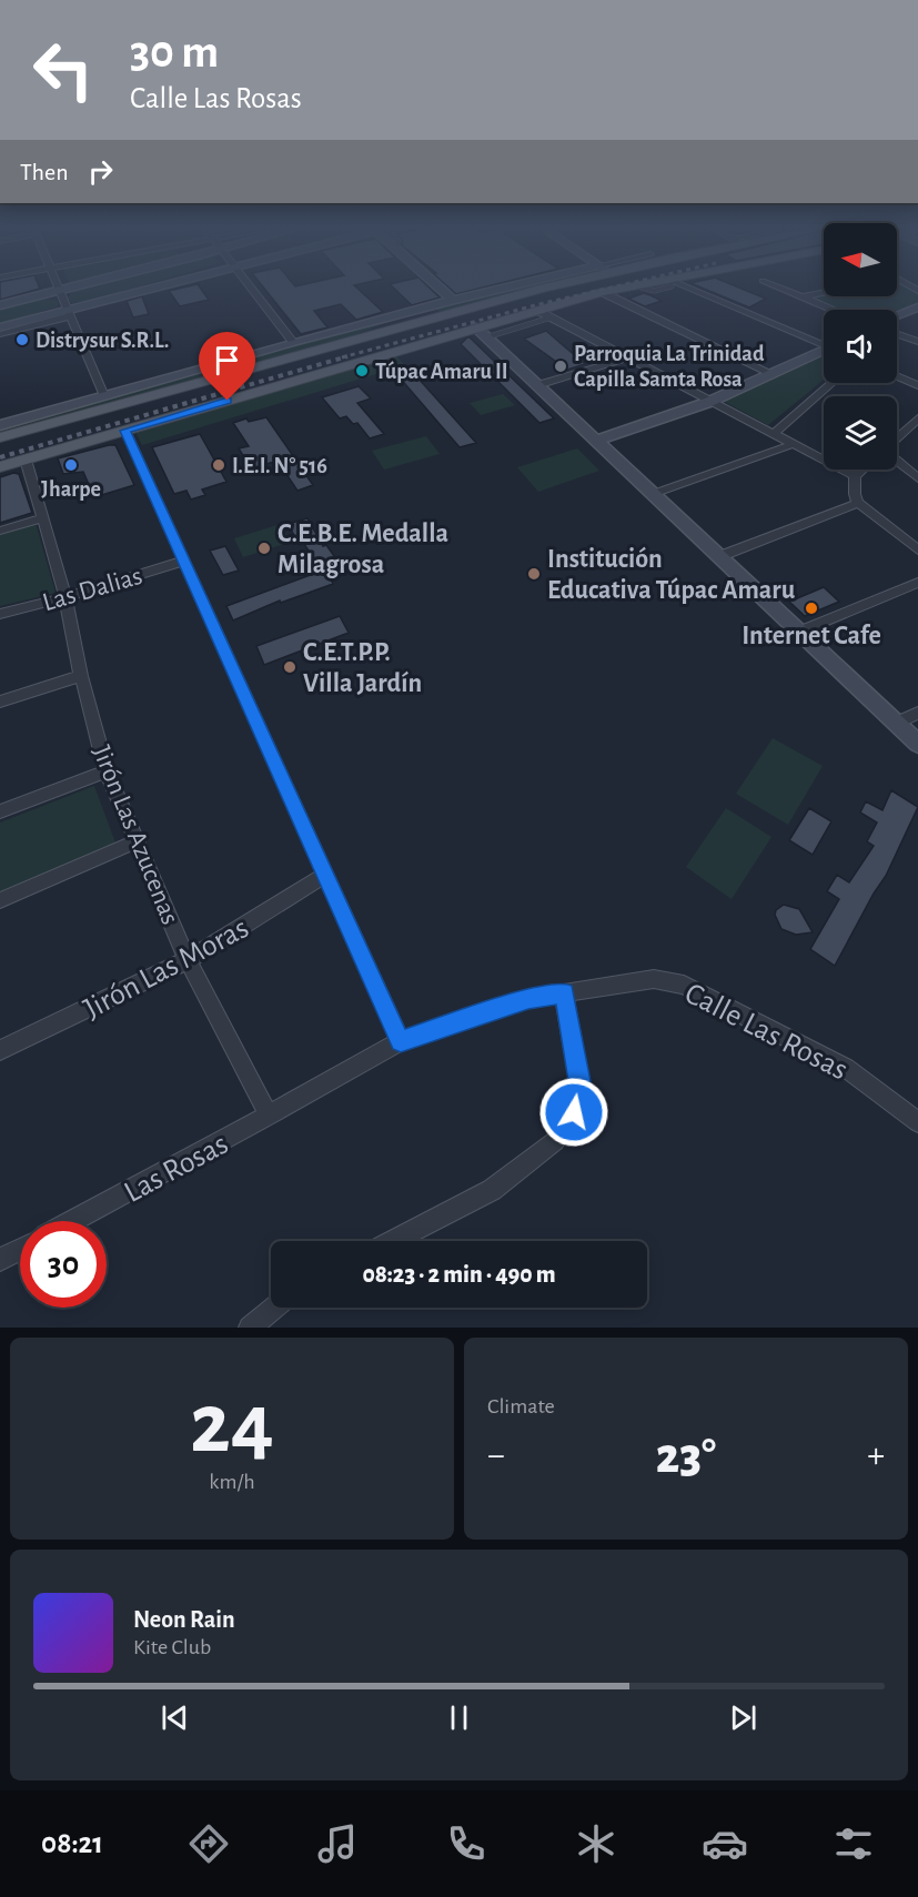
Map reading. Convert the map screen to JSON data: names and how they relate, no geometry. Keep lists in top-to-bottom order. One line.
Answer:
{"streets":{"street":["Las Dalias","Jirón Las Azucenas","Jirón Las Moras","Calle Las Rosas","Las Rosas"]},"crossings":[["Las Dalias","Jirón Las Azucenas"],["Jirón Las Azucenas","Jirón Las Moras"],["Jirón Las Azucenas","Calle Las Rosas"],["Jirón Las Azucenas","Las Rosas"],["Calle Las Rosas","Las Rosas"]],"places":["Distrysur S.R.L.","Parroquia La Trinidad Capilla Samta Rosa","Túpac Amaru II","Jharpe","I.E.I. N° 516","C.E.B.E. Medalla Milagrosa","Institución Educativa Túpac Amaru","Internet Cafe","C.E.T.P.P. Villa Jardín"],"north":"left","page":{"turn":["30 m","Calle Las Rosas"],"then":"Then","limit":"30","trip":"08:23 · 2 min · 490 m","tile":[["24","km/h"],"Climate"],"heat":["−","23°","+"],"song":["Neon Rain","Kite Club"],"tabs":"08:21"}}
